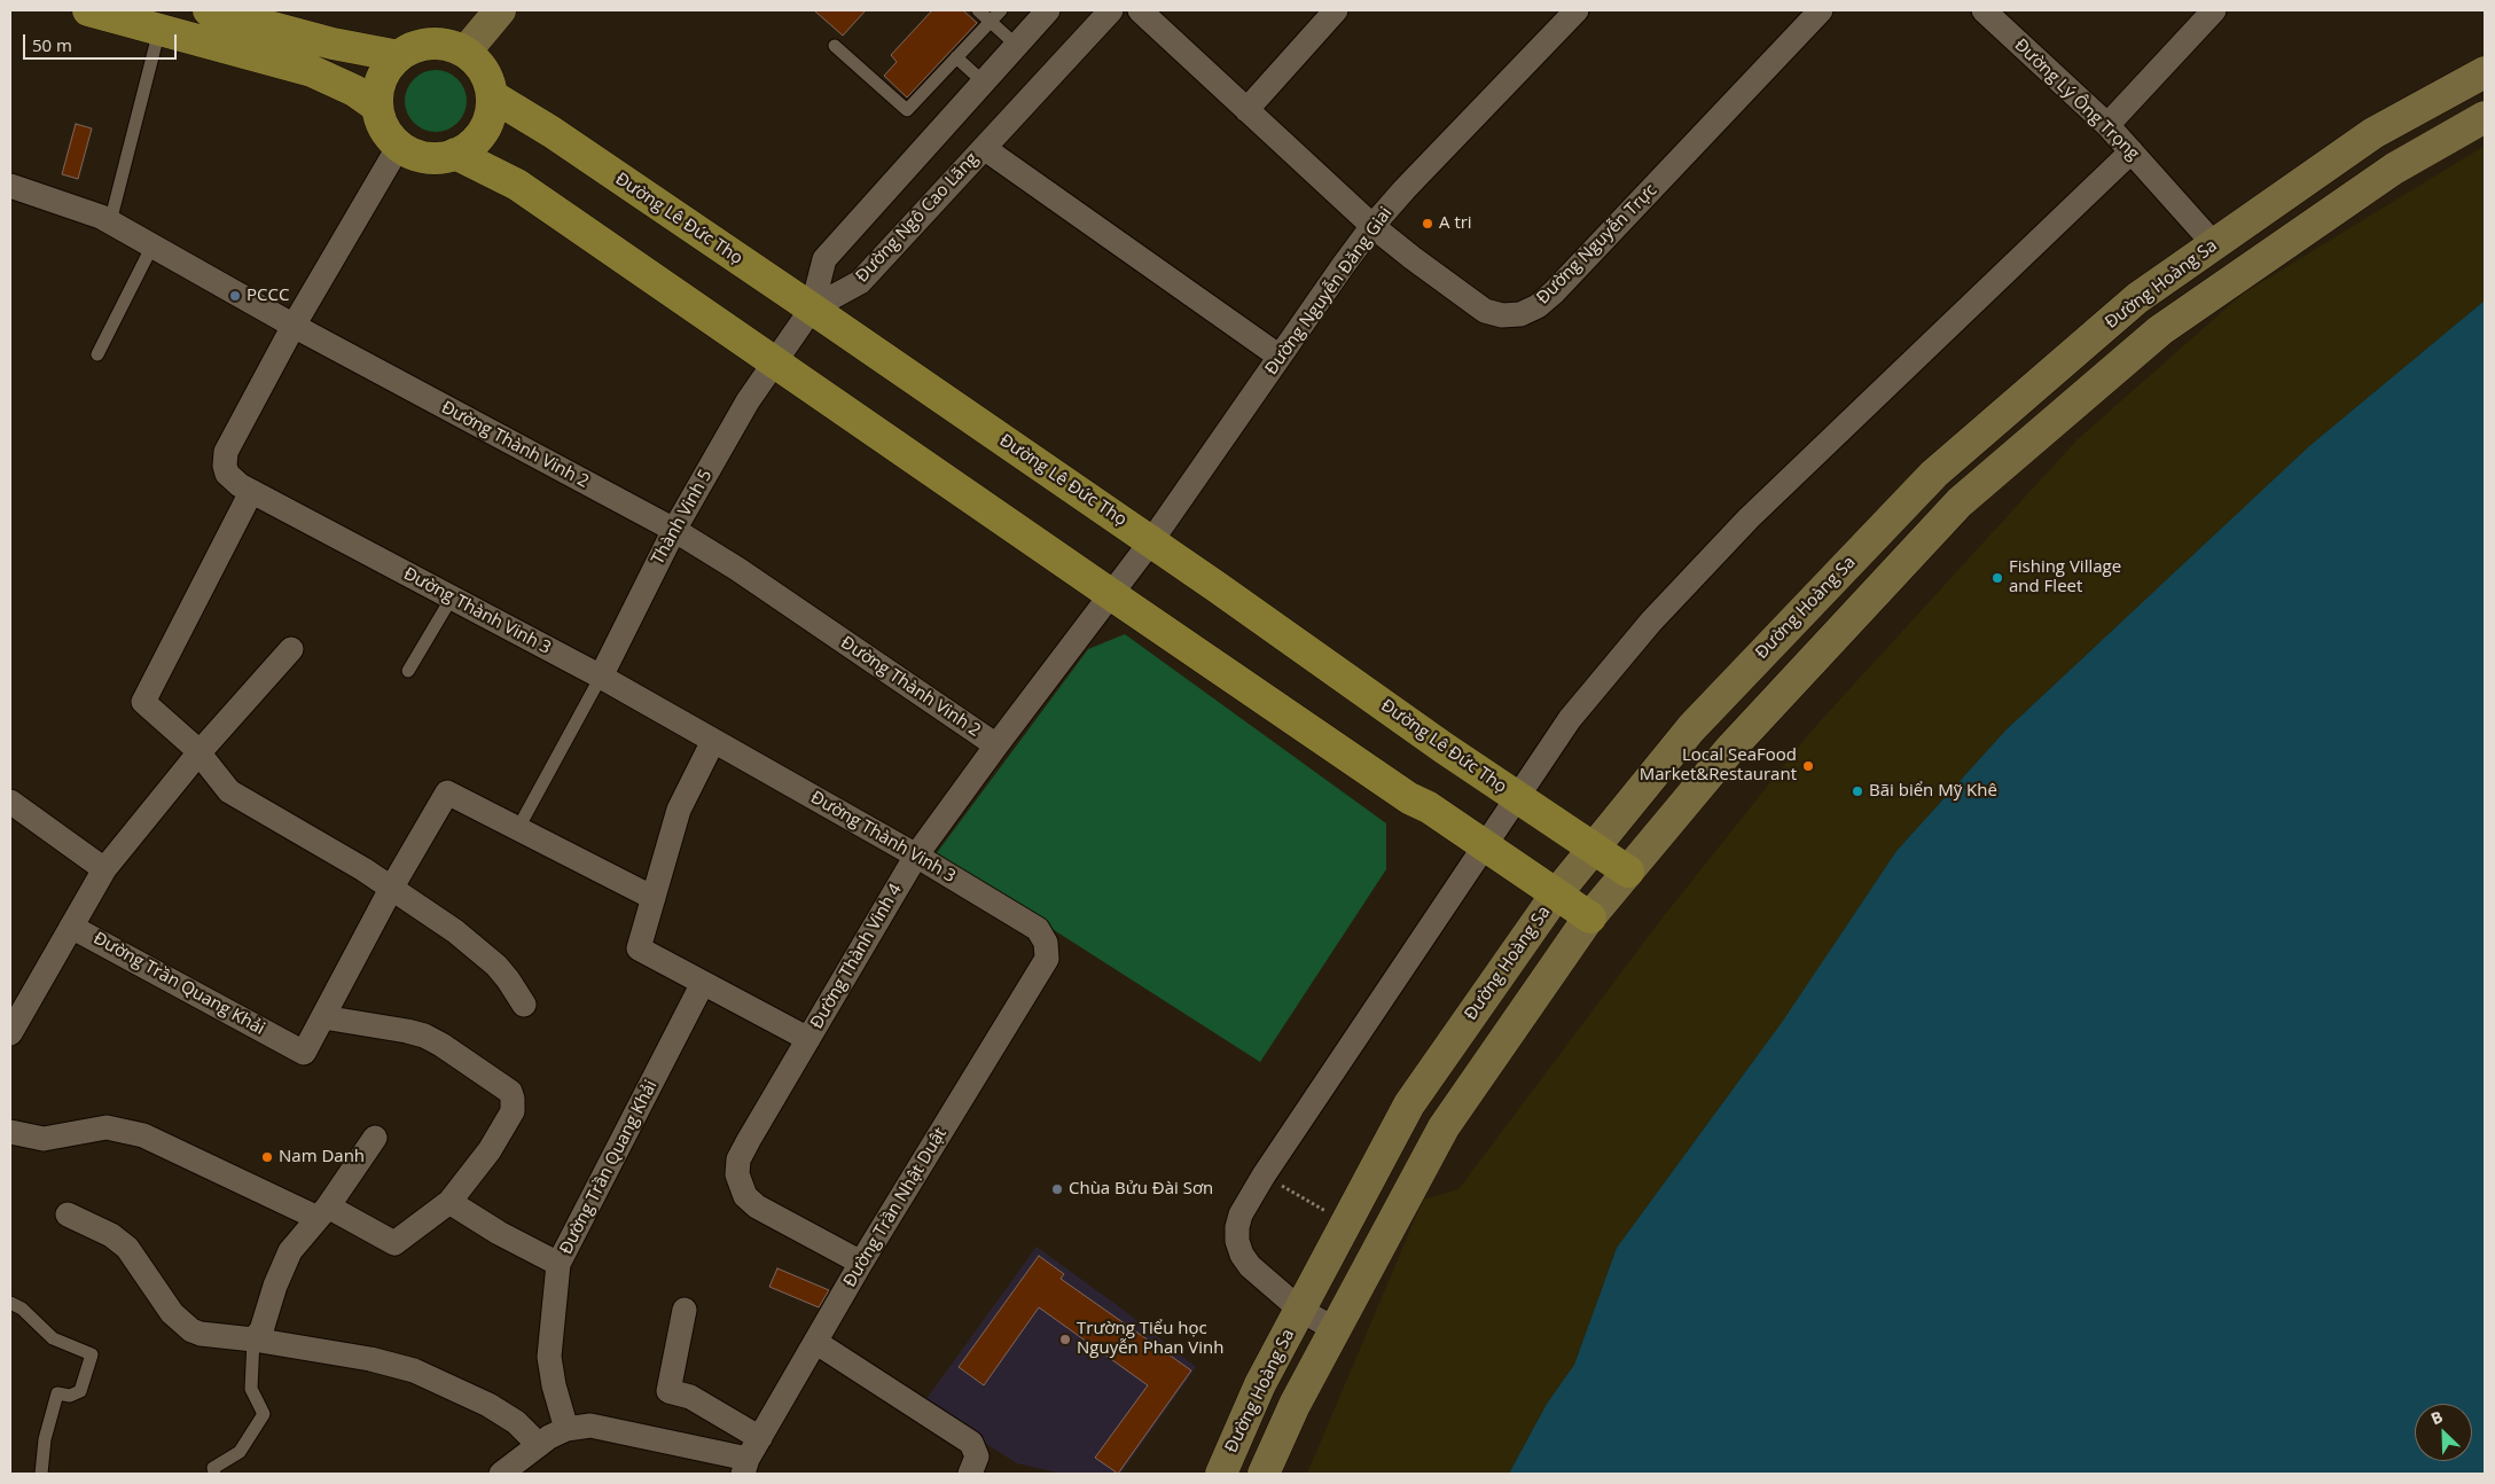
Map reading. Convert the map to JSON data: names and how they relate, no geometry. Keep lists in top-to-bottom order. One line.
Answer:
{"streets":{"main road":["Đường Lê Đức Thọ","Đường Hoàng Sa"],"street":["Đường Lý Ông Trọng","Đường Ngô Cao Lãng","Đường Nguyễn Trực","Đường Nguyễn Đăng Giai","Đường Thành Vinh 2","Thành Vinh 5","Đường Thành Vinh 3","Đường Thành Vinh 4","Đường Trần Quang Khải","Đường Trần Nhật Duật"]},"crossings":[["Đường Lý Ông Trọng","Đường Hoàng Sa"],["Đường Ngô Cao Lãng","Đường Lê Đức Thọ"],["Đường Ngô Cao Lãng","Thành Vinh 5"],["Đường Lê Đức Thọ","Đường Hoàng Sa"],["Đường Lê Đức Thọ","Đường Nguyễn Đăng Giai"],["Đường Lê Đức Thọ","Thành Vinh 5"],["Đường Lê Đức Thọ","Đường Thành Vinh 3"],["Đường Nguyễn Trực","Đường Nguyễn Đăng Giai"],["Đường Nguyễn Đăng Giai","Đường Thành Vinh 4"],["Đường Thành Vinh 2","Thành Vinh 5"],["Đường Thành Vinh 2","Đường Thành Vinh 3"],["Đường Thành Vinh 2","Đường Thành Vinh 4"],["Thành Vinh 5","Đường Thành Vinh 3"],["Đường Thành Vinh 3","Đường Thành Vinh 4"],["Đường Thành Vinh 3","Đường Trần Nhật Duật"],["Đường Thành Vinh 4","Đường Trần Nhật Duật"]],"places":["A tri","PCCC","Fishing Village and Fleet","Local SeaFood Market&Restaurant","Bãi biển Mỹ Khê","Nam Danh","Chùa Bửu Đài Sơn","Trường Tiểu học Nguyễn Phan Vinh"],"scale_bar":"50 m","north":"top left"}
